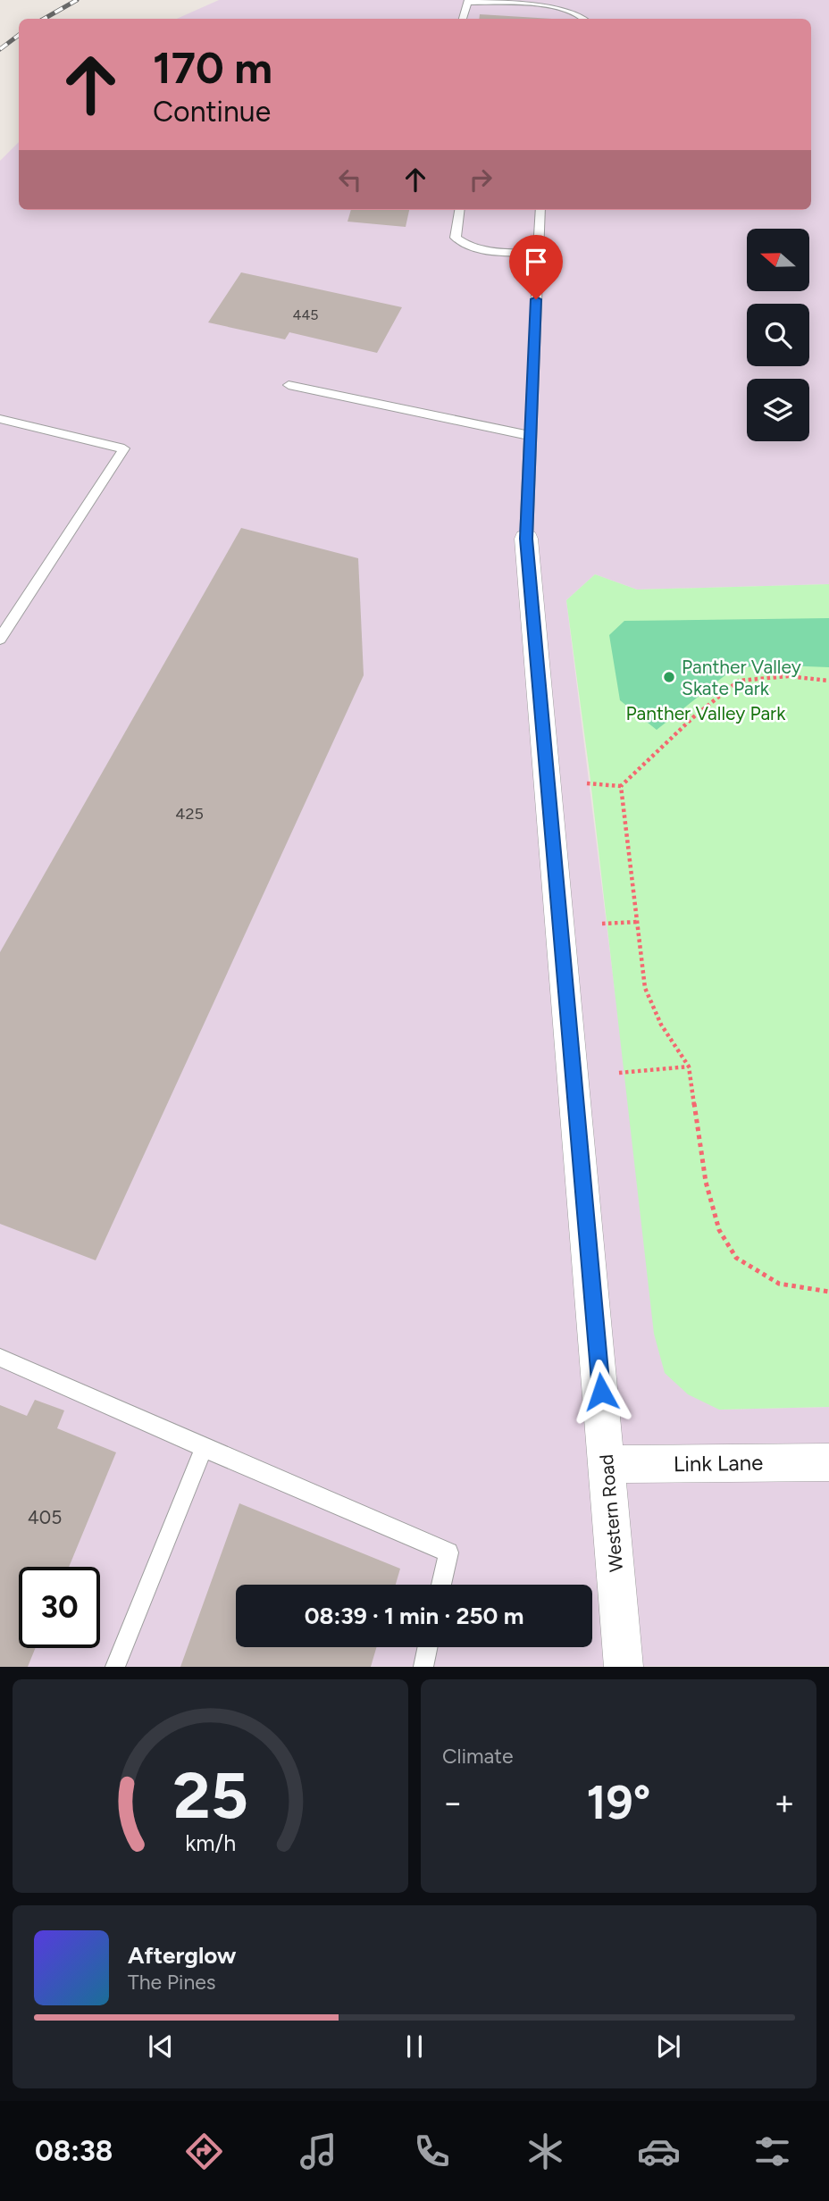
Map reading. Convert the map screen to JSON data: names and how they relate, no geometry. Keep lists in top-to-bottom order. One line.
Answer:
{"streets":{"street":["Link Lane","Western Road"]},"crossings":[["Link Lane","Western Road"]],"parks":["Panther Valley Park"],"places":["Panther Valley Skate Park"],"house_numbers":["445","425","405"],"north":"left","page":{"turn":["170 m","Continue"],"limit":"30","trip":"08:39 · 1 min · 250 m","tile":"Climate","heat":["−","19°","+"],"song":["Afterglow","The Pines"],"tabs":"08:38","gauge":["25","km/h"]}}
